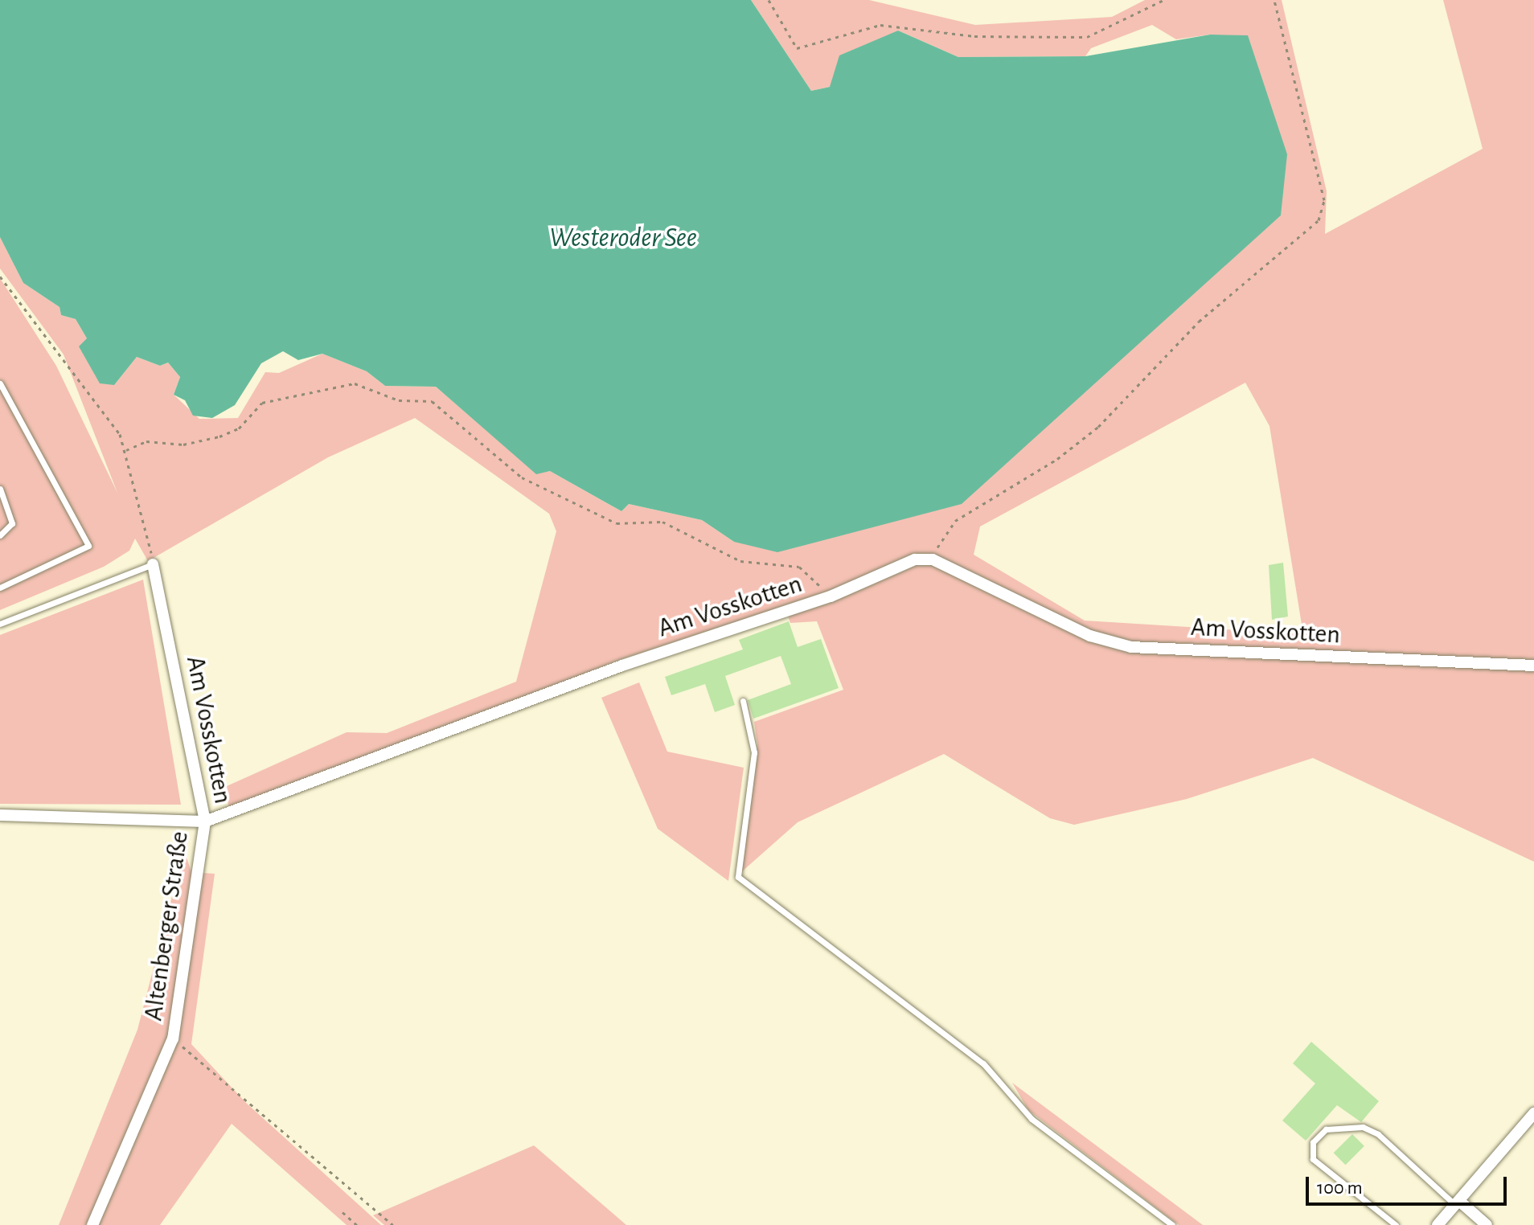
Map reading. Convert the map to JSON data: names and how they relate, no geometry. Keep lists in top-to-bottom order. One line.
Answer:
{"streets":{"street":["Am Vosskotten","Altenberger Straße"]},"crossings":[["Am Vosskotten","Altenberger Straße"]],"water":["Westeroder See"],"scale_bar":"100 m"}
